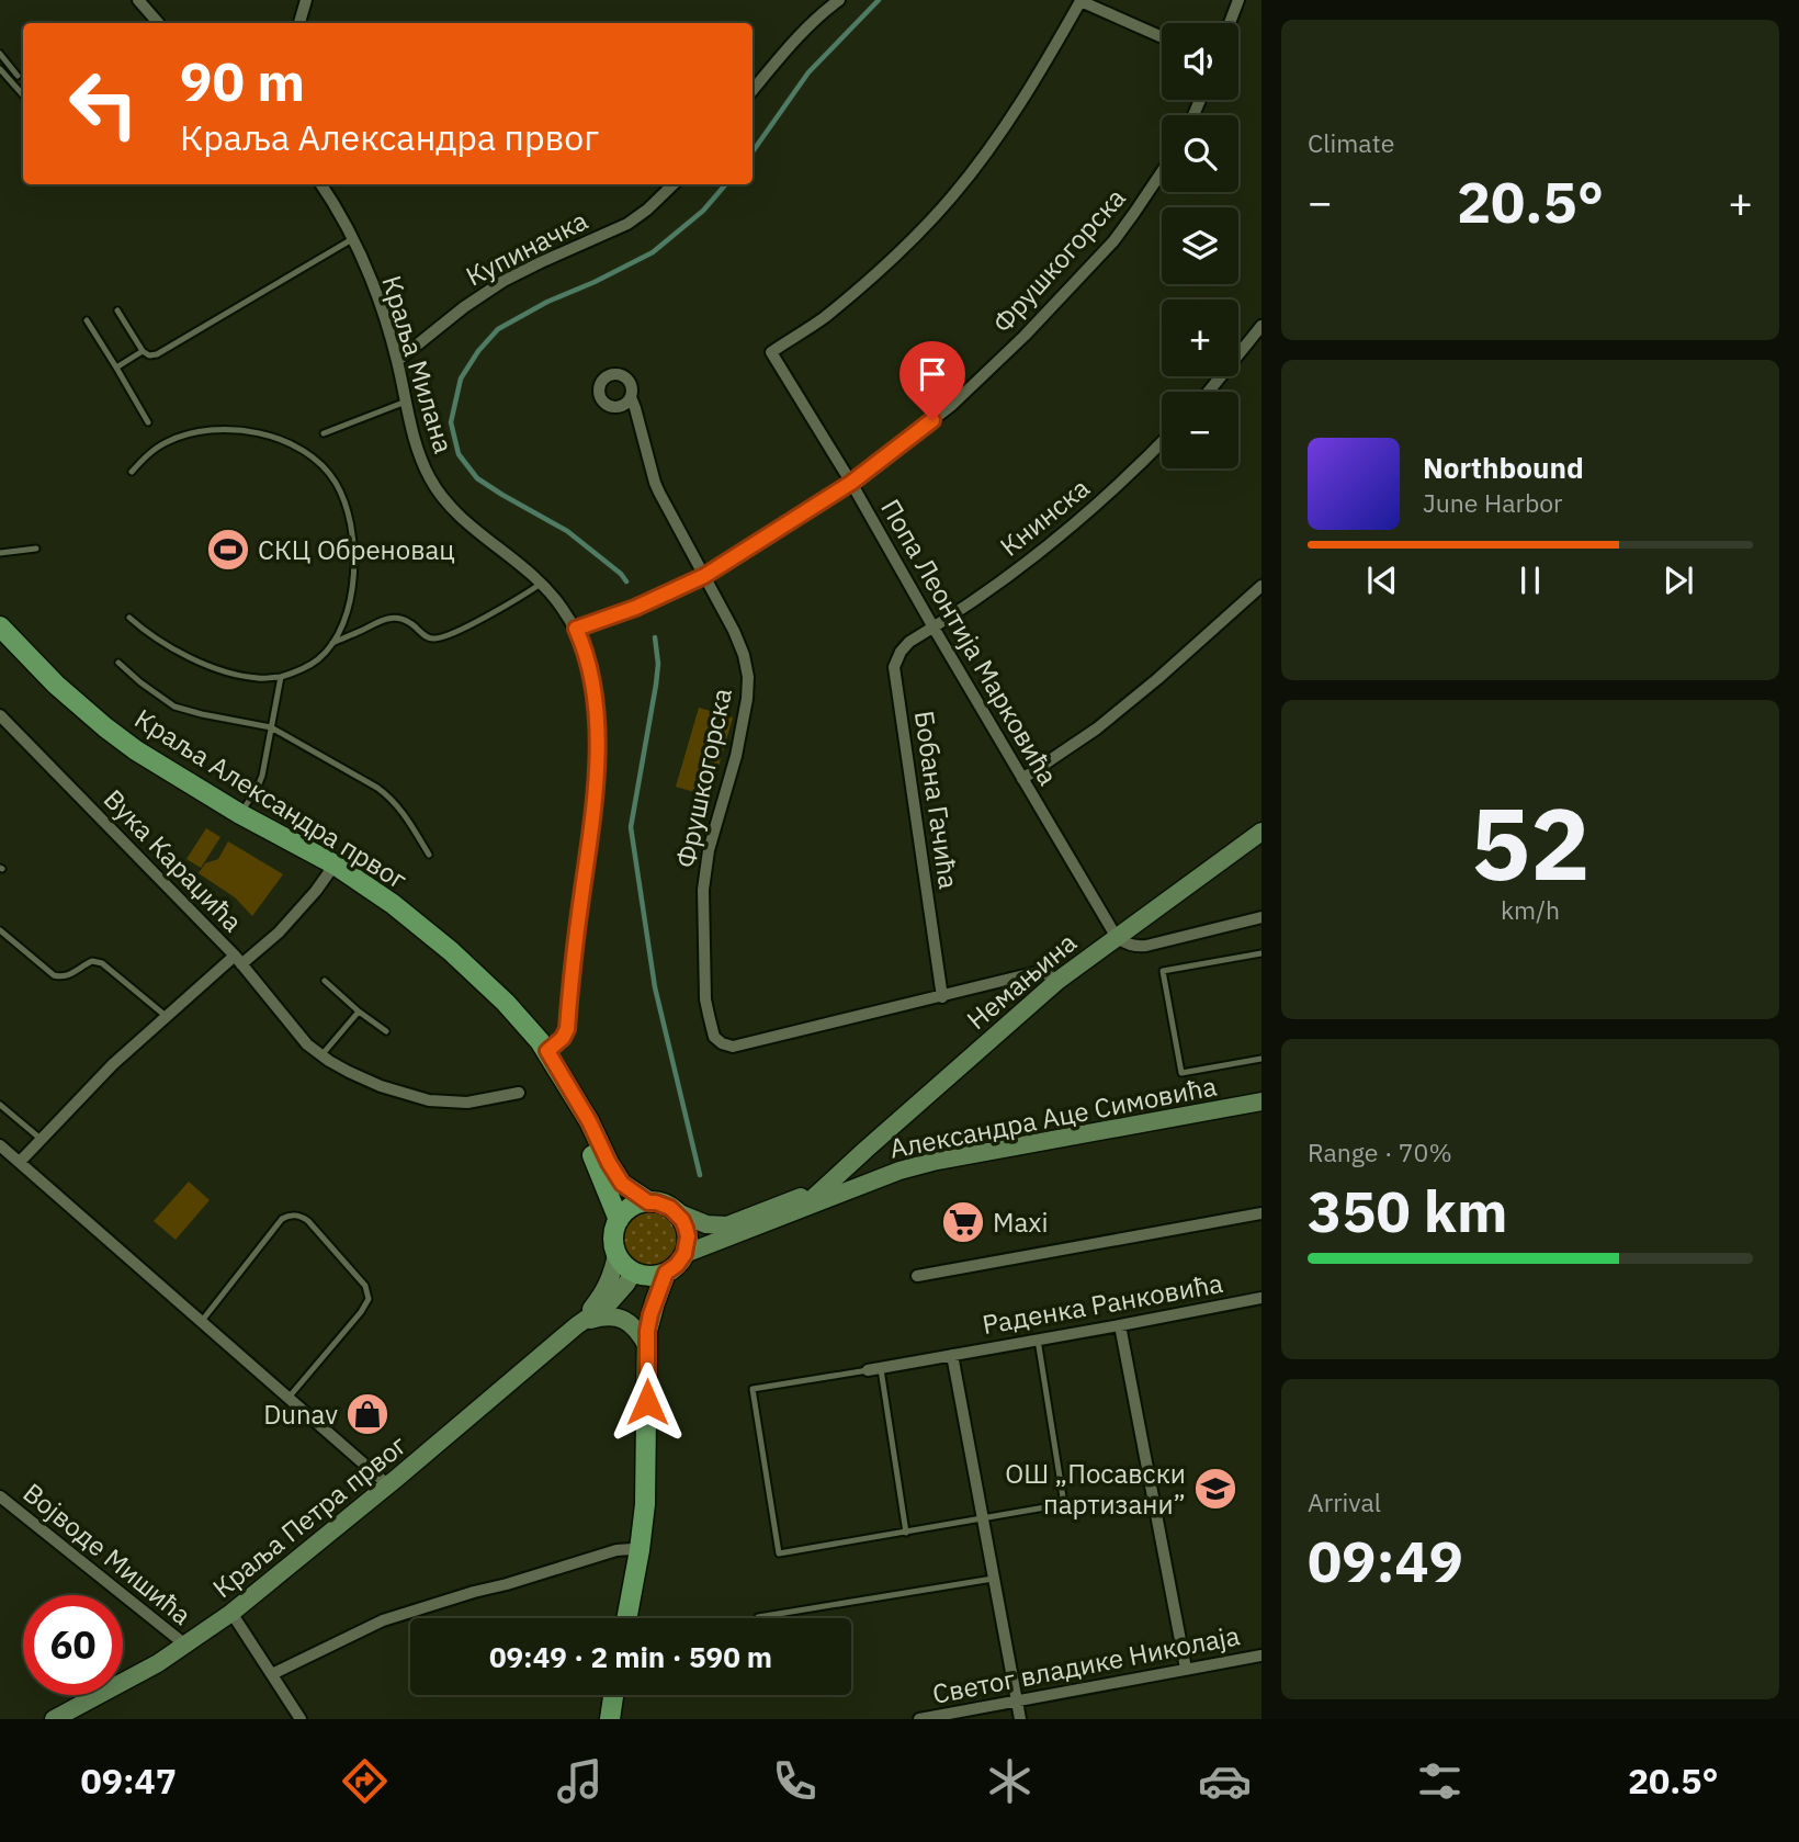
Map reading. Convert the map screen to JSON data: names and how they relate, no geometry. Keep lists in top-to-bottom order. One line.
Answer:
{"streets":{"main road":["Краља Александра првог"],"street":["Купиначка","Фрушкогорска","Краља Милана","Книнска","Попа Леонтија Марковића","Бобана Гачића","Вука Караџића","Немањина","Александра Аце Симовића","Раденка Ранковића","Краља Петра првог","Војводе Мишића","Светог владике Николаја"]},"crossings":[["Купиначка","Краља Милана"],["Фрушкогорска","Краља Милана"],["Фрушкогорска","Попа Леонтија Марковића"],["Фрушкогорска","Бобана Гачића"],["Краља Милана","Краља Александра првог"],["Книнска","Попа Леонтија Марковића"],["Книнска","Бобана Гачића"],["Попа Леонтија Марковића","Бобана Гачића"],["Попа Леонтија Марковића","Немањина"],["Краља Александра првог","Вука Караџића"],["Краља Александра првог","Александра Аце Симовића"],["Краља Александра првог","Краља Петра првог"],["Александра Аце Симовића","Краља Петра првог"],["Раденка Ранковића","Светог владике Николаја"],["Краља Петра првог","Војводе Мишића"]],"places":{"sports":["СКЦ Обреновац"],"supermarket":["Maxi"],"shop":["Dunav"],"school or university":["ОШ „Посавски партизани”"]},"page":{"tile":["Climate",["52","km/h"],["Range · 70%","350 km"],["Arrival","09:49"]],"map_buttons":["+","−"],"turn":["90 m","Краља Александра првог"],"heat":["−","20.5°","+"],"song":["Northbound","June Harbor"],"limit":"60","trip":"09:49 · 2 min · 590 m","tabs":["09:47","20.5°"]}}
